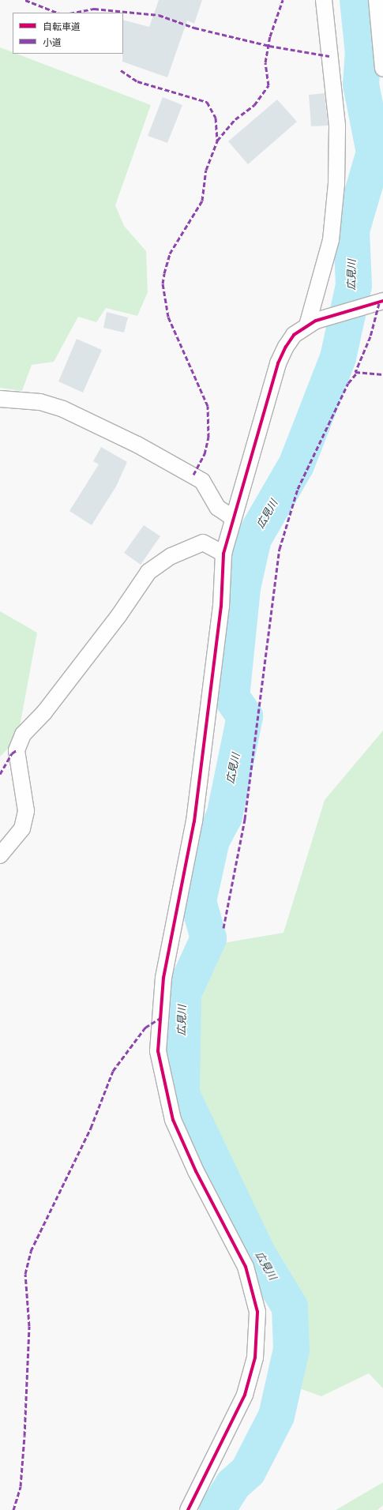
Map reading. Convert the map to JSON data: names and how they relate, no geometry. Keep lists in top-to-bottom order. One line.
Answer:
{"water":["広見川"],"legend":["自転車道","小道"]}
